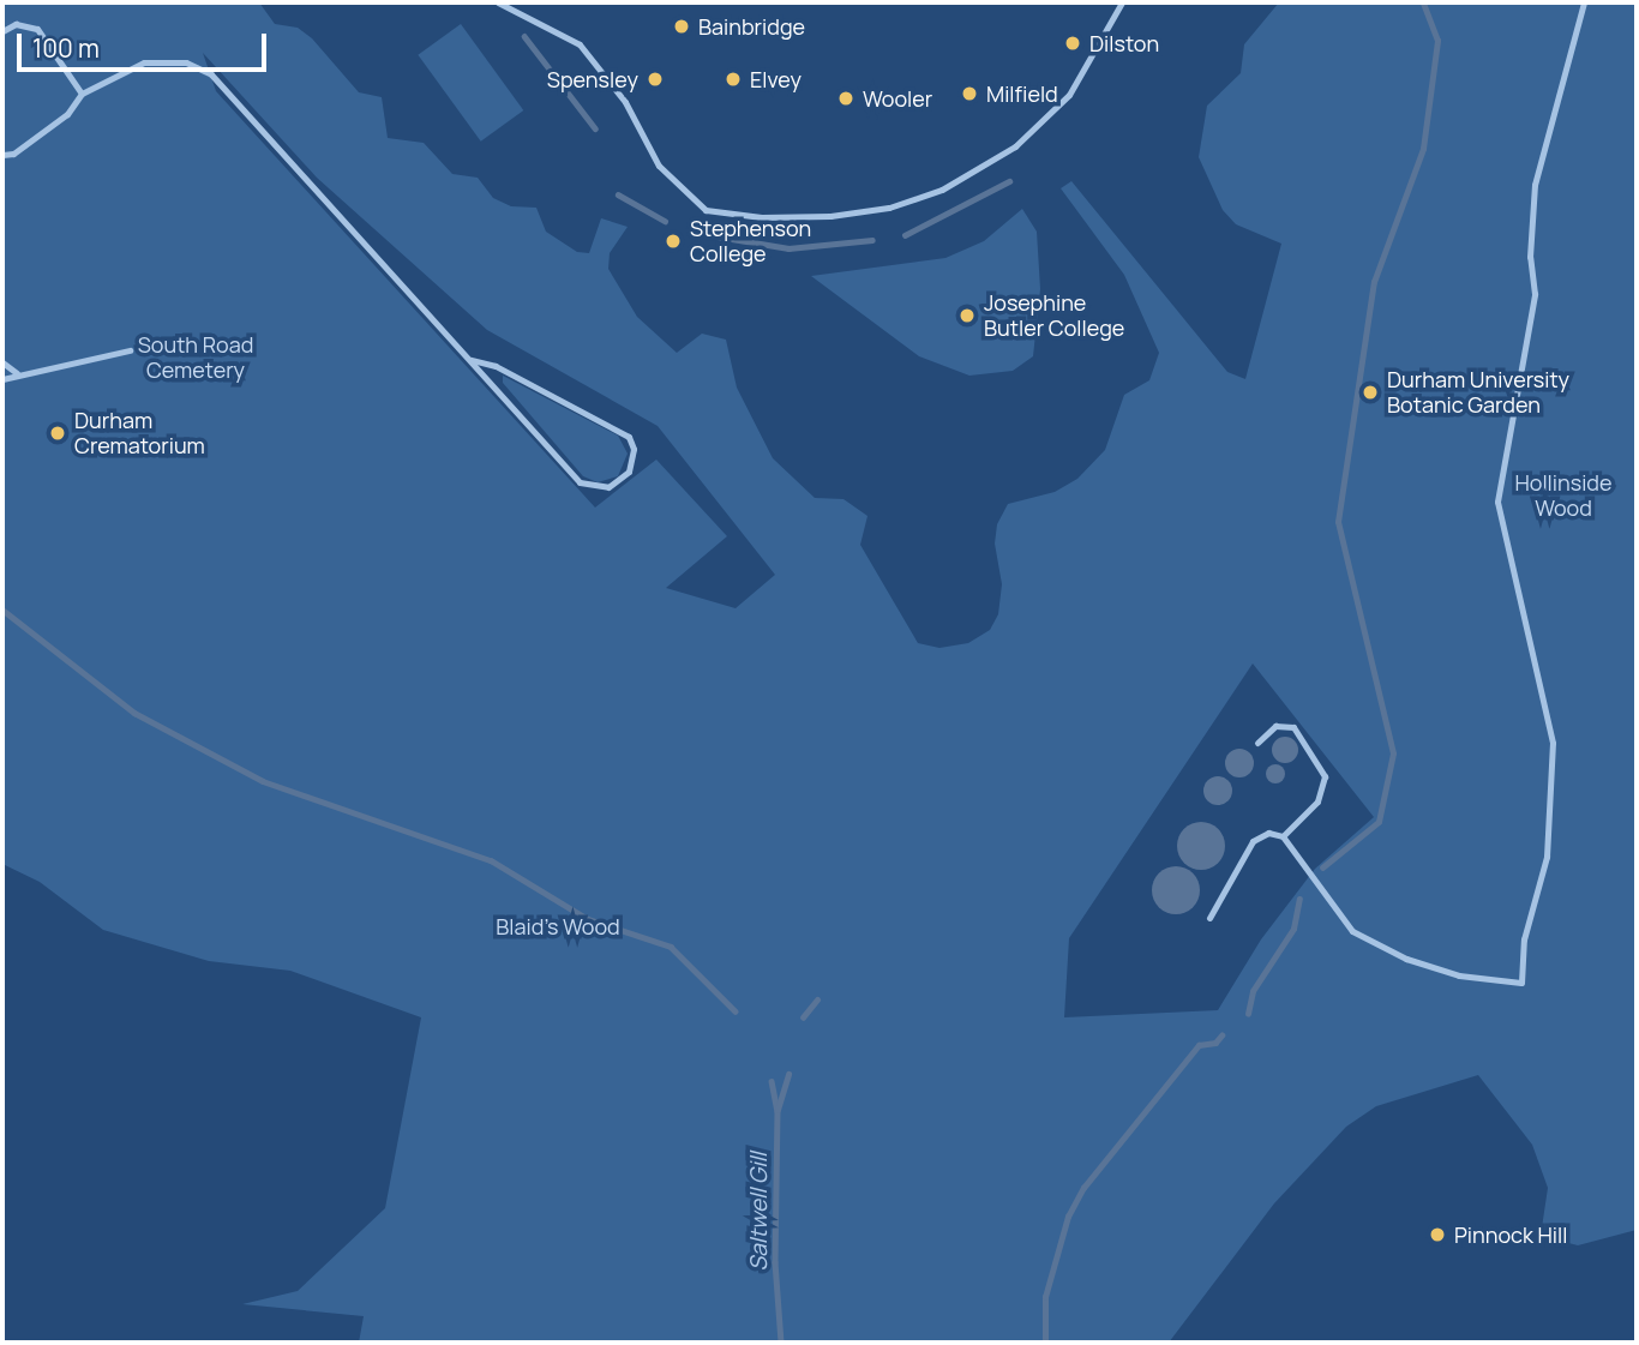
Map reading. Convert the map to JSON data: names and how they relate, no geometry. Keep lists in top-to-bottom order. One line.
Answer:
{"water":["Saltwell Gill"],"parks":["South Road Cemetery","Hollinside Wood","Blaid's Wood"],"places":["Bainbridge","Dilston","Spensley","Elvey","Milfield","Wooler","Stephenson College","Josephine Butler College","Durham University Botanic Garden","Durham Crematorium","Pinnock Hill"],"scale_bar":"100 m"}
